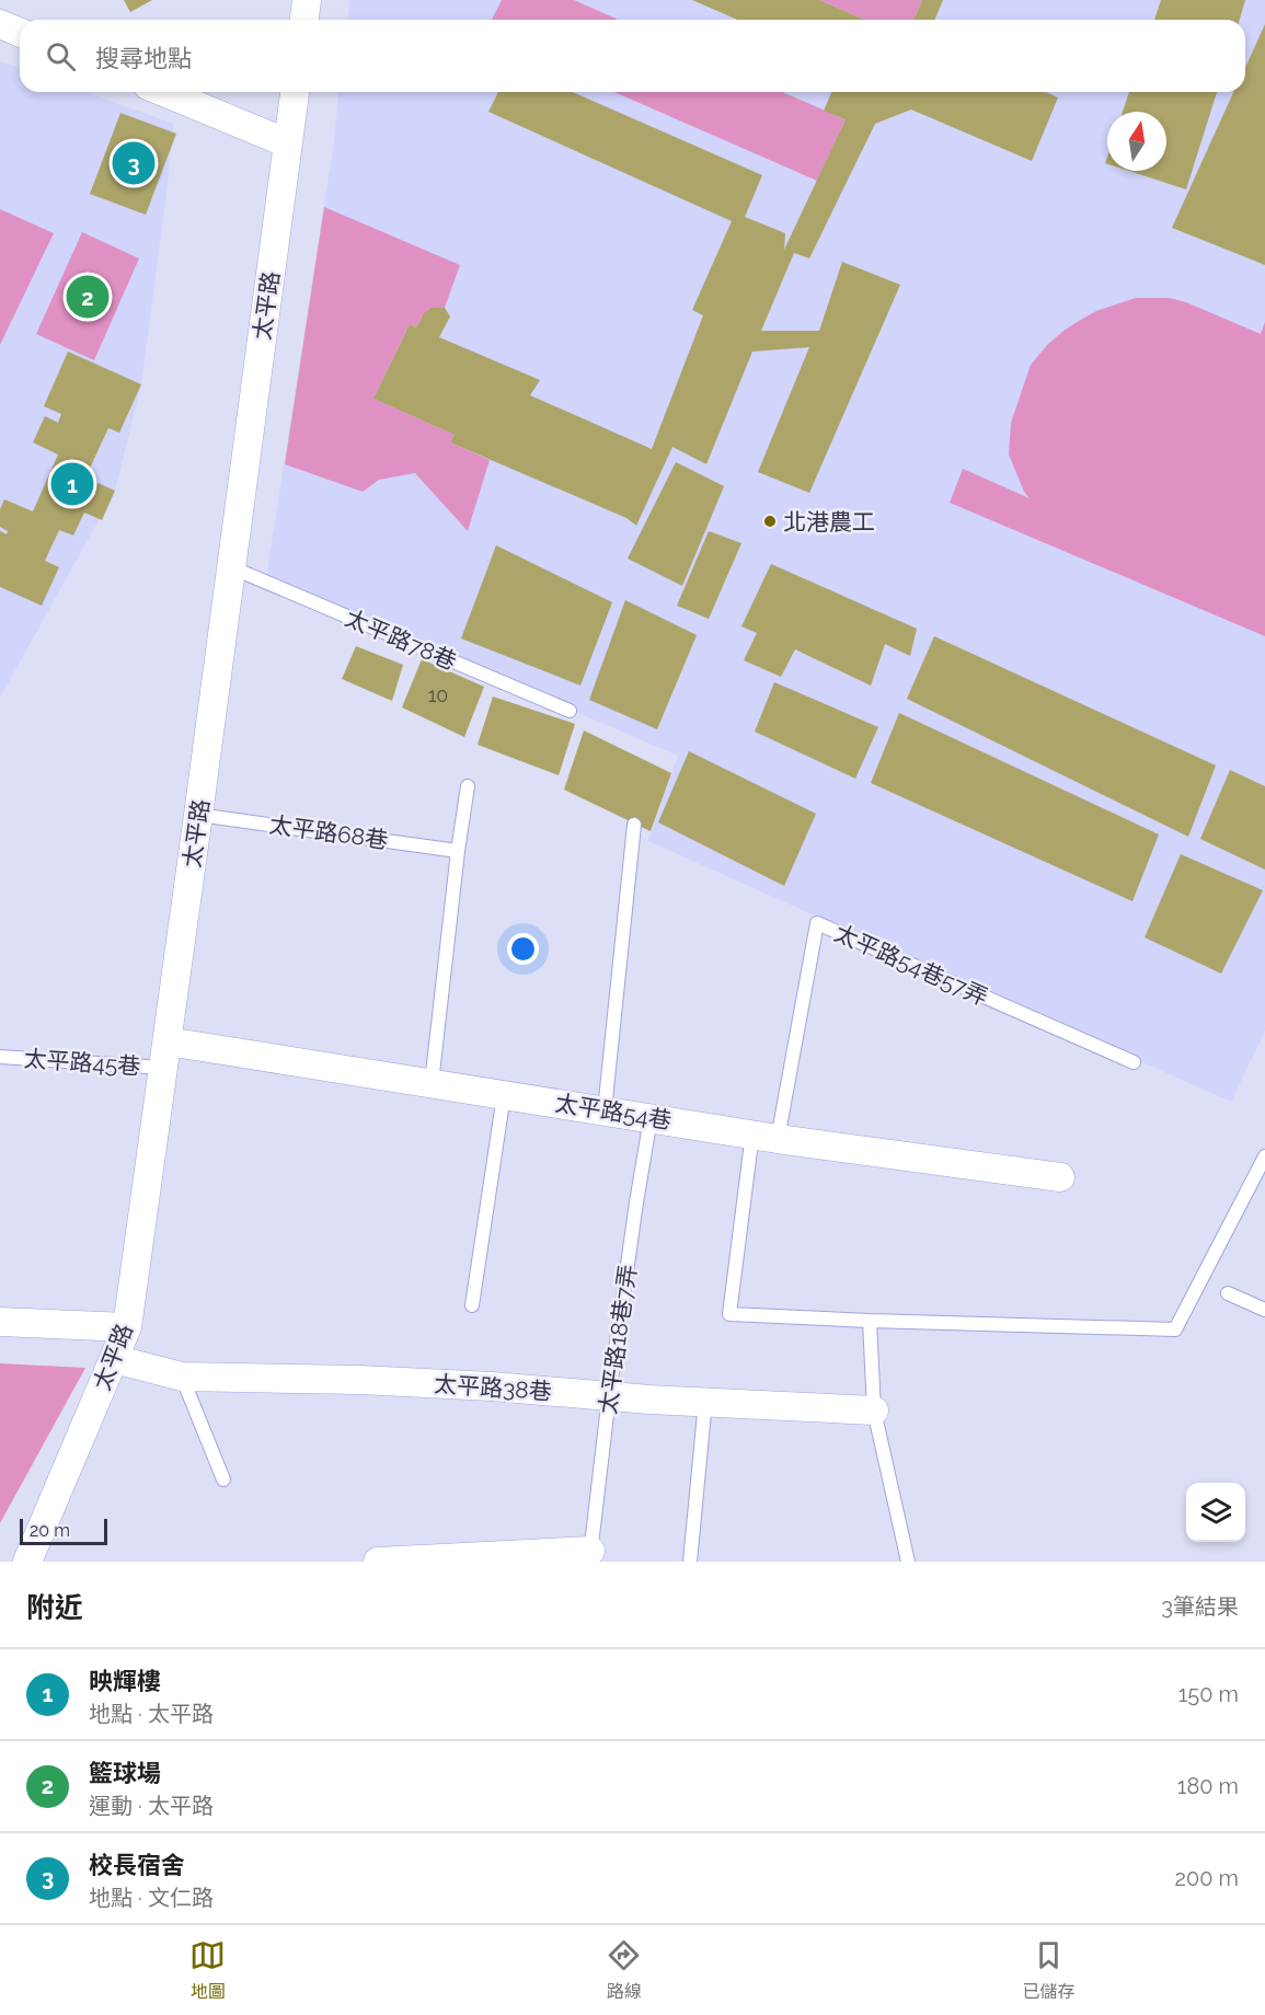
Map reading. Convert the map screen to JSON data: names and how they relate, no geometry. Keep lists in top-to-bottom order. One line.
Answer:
{"streets":{"street":["太平路","太平路54巷","太平路38巷"],"lane":["太平路78巷","太平路68巷","太平路54巷57弄","太平路45巷","太平路18巷7弄"]},"crossings":[["太平路","太平路78巷"],["太平路","太平路68巷"],["太平路","太平路45巷"],["太平路","太平路54巷"],["太平路","太平路38巷"],["太平路54巷57弄","太平路54巷"],["太平路45巷","太平路54巷"],["太平路54巷","太平路18巷7弄"],["太平路18巷7弄","太平路38巷"]],"places":["北港農工"],"house_numbers":["10"],"scale_bar":"20 m","north":"top","page":{"search":"搜尋地點","pins":["3","2","1"],"scale":"20 m","heading":["附近","3筆結果"],"list":[{"mark":"1","name":"映輝樓","note":"地點 · 太平路","value":"150 m"},{"mark":"2","name":"籃球場","note":"運動 · 太平路","value":"180 m"},{"mark":"3","name":"校長宿舍","note":"地點 · 文仁路","value":"200 m"}],"nav":["地圖","路線","已儲存"]}}
